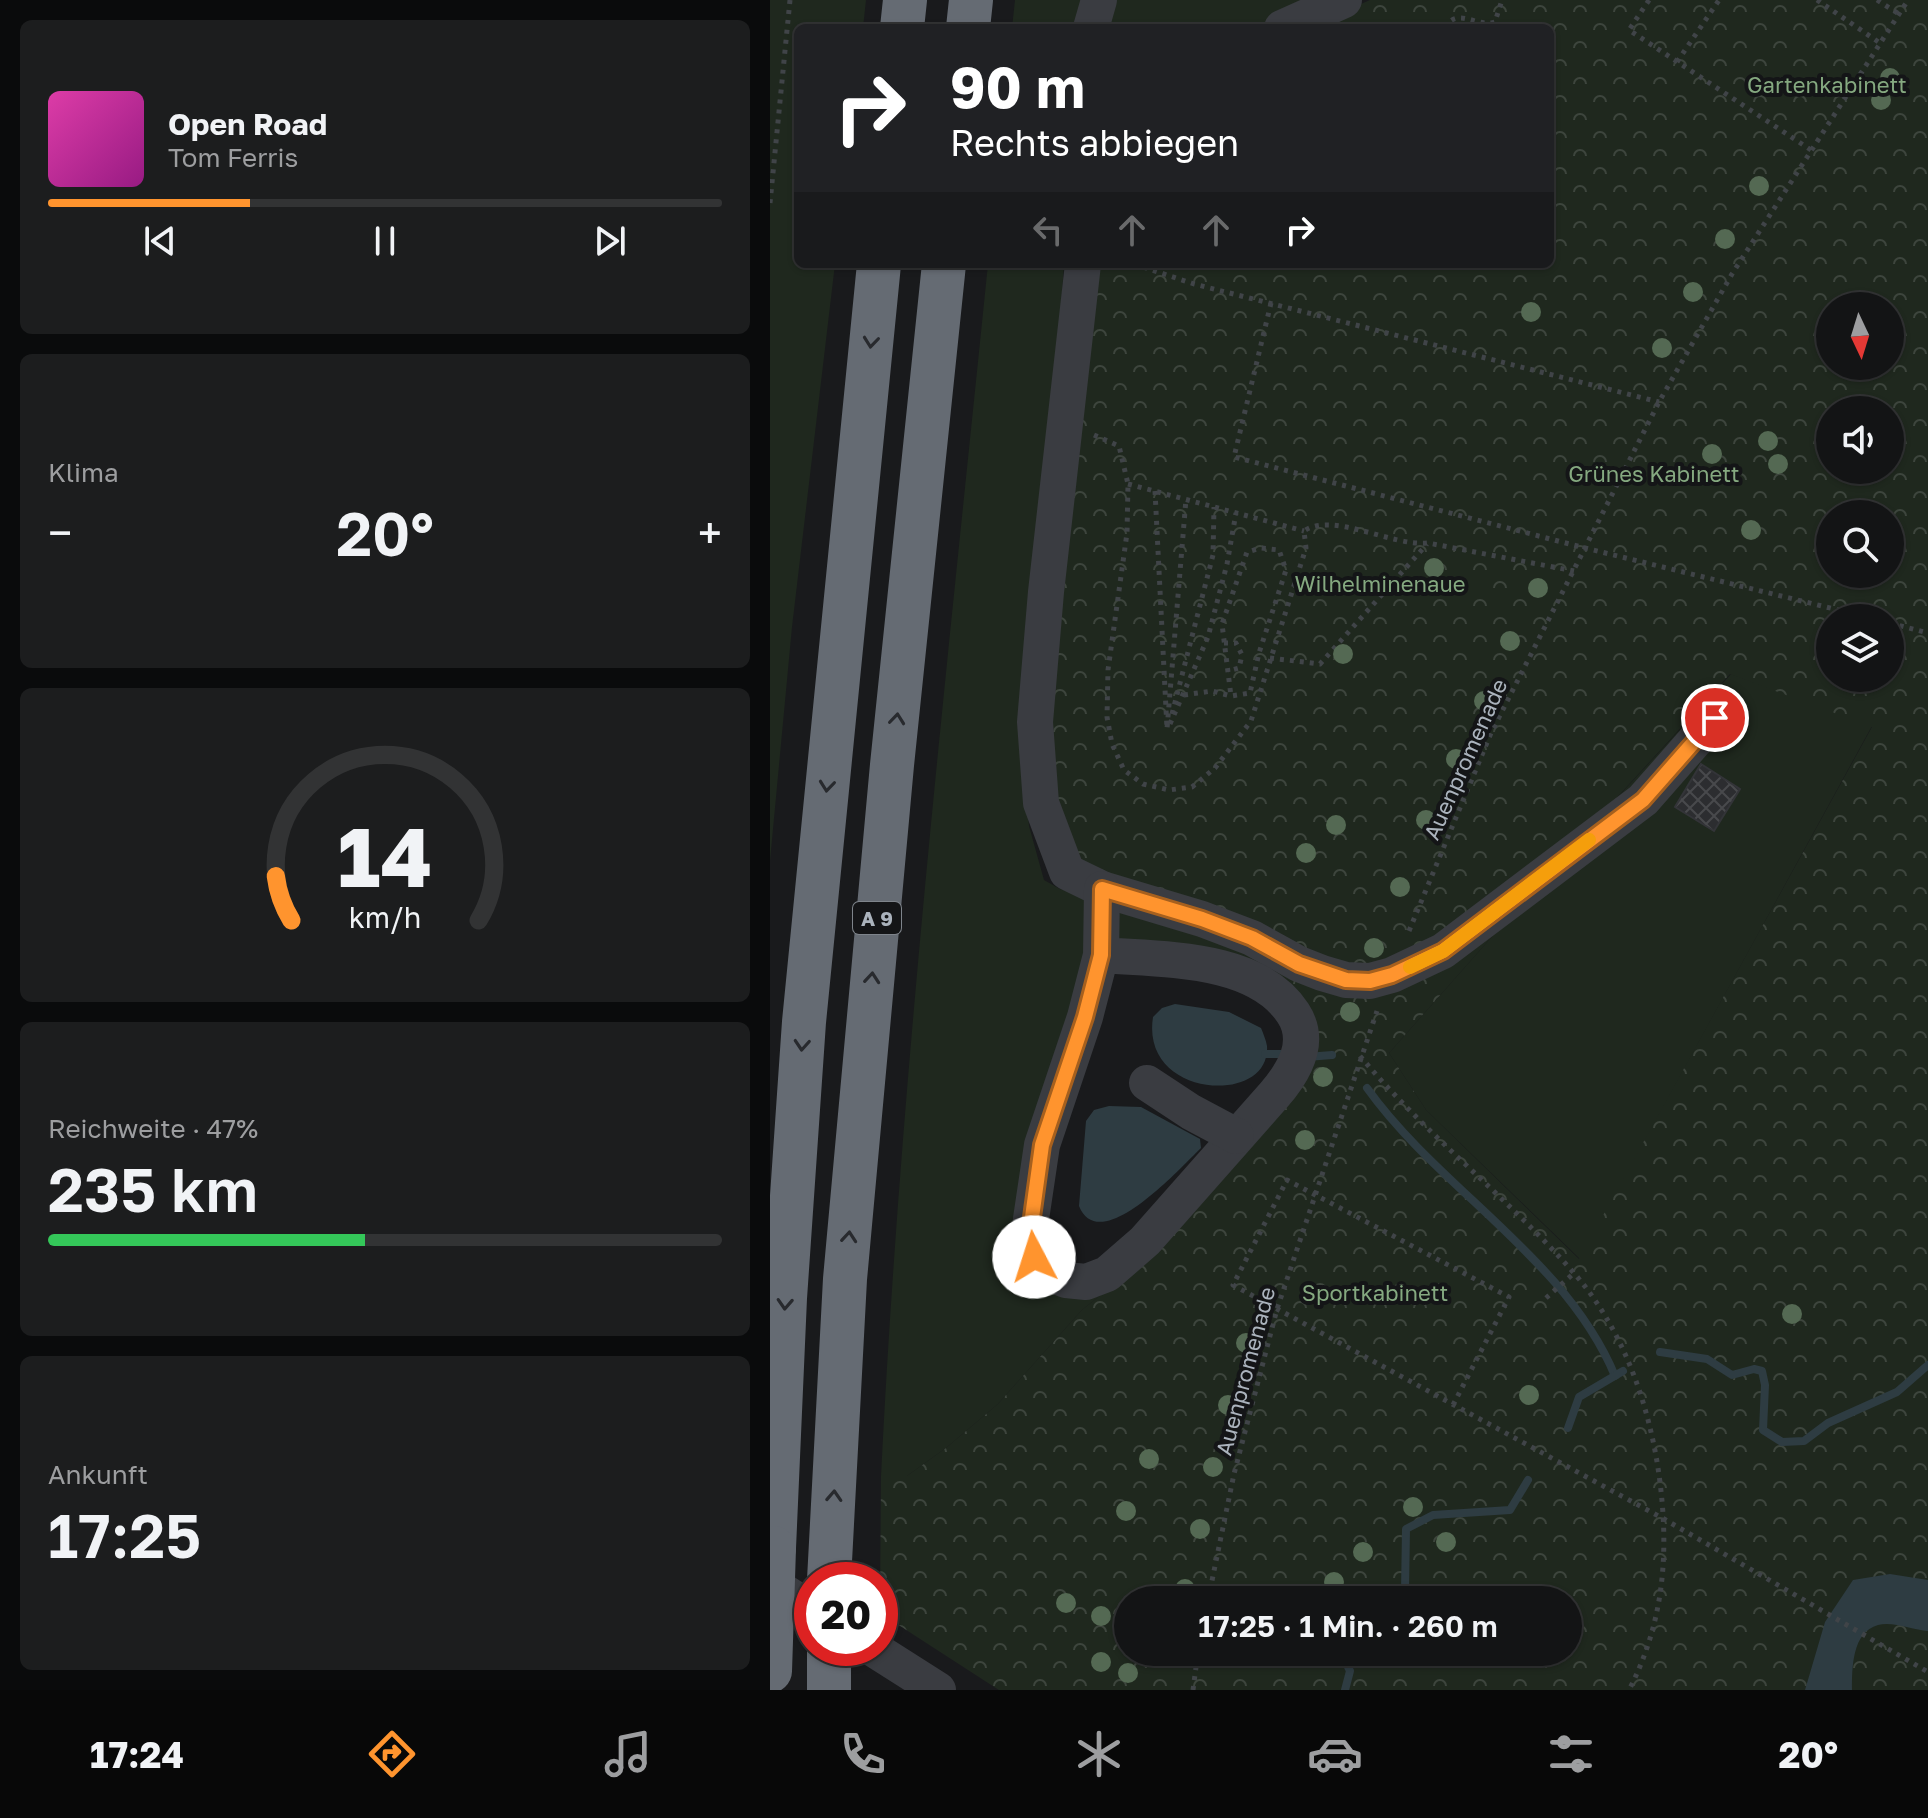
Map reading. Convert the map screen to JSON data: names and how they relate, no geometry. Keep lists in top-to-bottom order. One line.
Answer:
{"streets":{"highway":["A 9"],"path":["Auenpromenade"]},"parks":["Gartenkabinett","Grünes Kabinett","Wilhelminenaue","Sportkabinett"],"north":"bottom","page":{"turn":["90 m","Rechts abbiegen"],"song":["Open Road","Tom Ferris"],"tile":["Klima",["Reichweite · 47%","235 km"],["Ankunft","17:25"]],"heat":["−","20°","+"],"limit":"20","trip":"17:25 · 1 Min. · 260 m","tabs":["17:24","20°"],"gauge":["14","km/h"]}}
